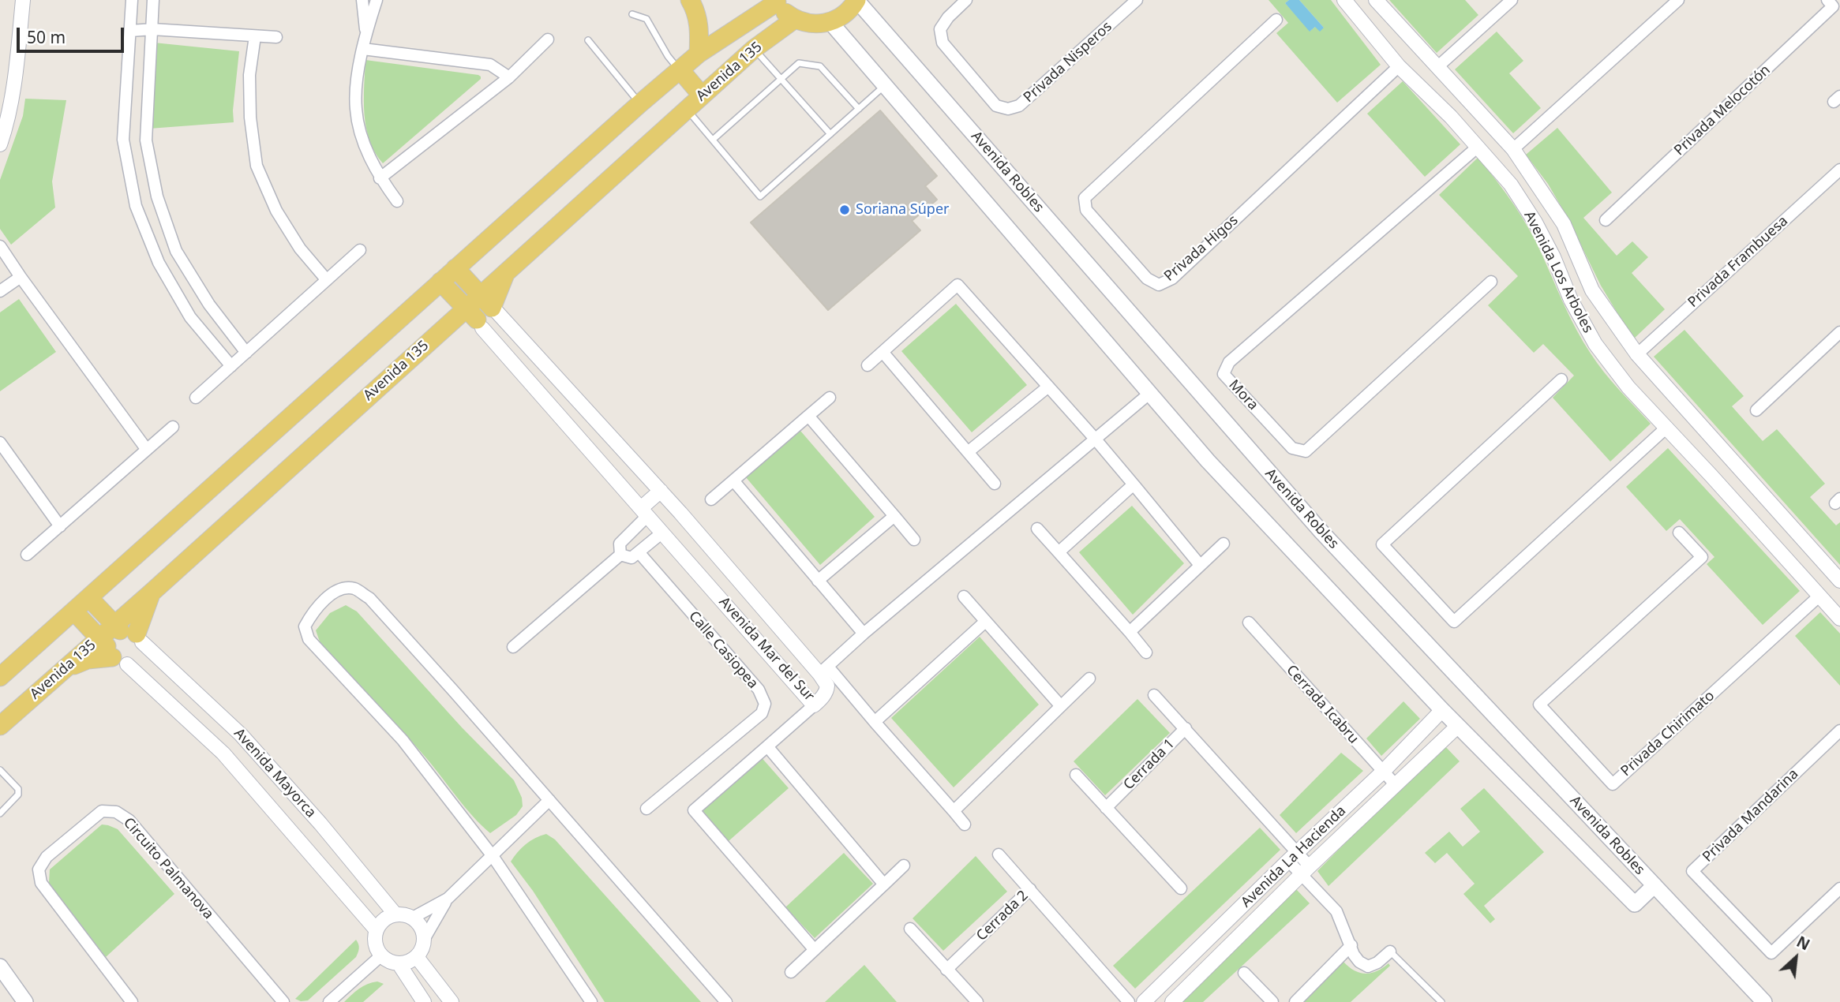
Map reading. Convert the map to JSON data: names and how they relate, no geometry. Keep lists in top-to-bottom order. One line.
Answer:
{"streets":{"main road":["Avenida 135","Avenida Robles"],"street":["Privada Nisperos","Privada Melocotón","Privada Higos","Privada Frambuesa","Avenida Los Arboles","Mora","Avenida Mar del Sur","Calle Casiopea","Cerrada Icabru","Privada Chirimato","Cerrada 1","Avenida Mayorca","Privada Mandarina","Avenida La Hacienda","Circuito Palmanova","Cerrada 2"]},"crossings":[["Avenida 135","Avenida Mar del Sur"],["Avenida 135","Avenida Mayorca"],["Avenida Robles","Avenida La Hacienda"],["Privada Higos","Avenida Los Arboles"],["Privada Frambuesa","Avenida Los Arboles"],["Avenida Los Arboles","Mora"],["Avenida Los Arboles","Privada Chirimato"],["Cerrada Icabru","Avenida La Hacienda"],["Cerrada 1","Avenida La Hacienda"]],"places":["Soriana Súper"],"scale_bar":"50 m","north":"top right"}
